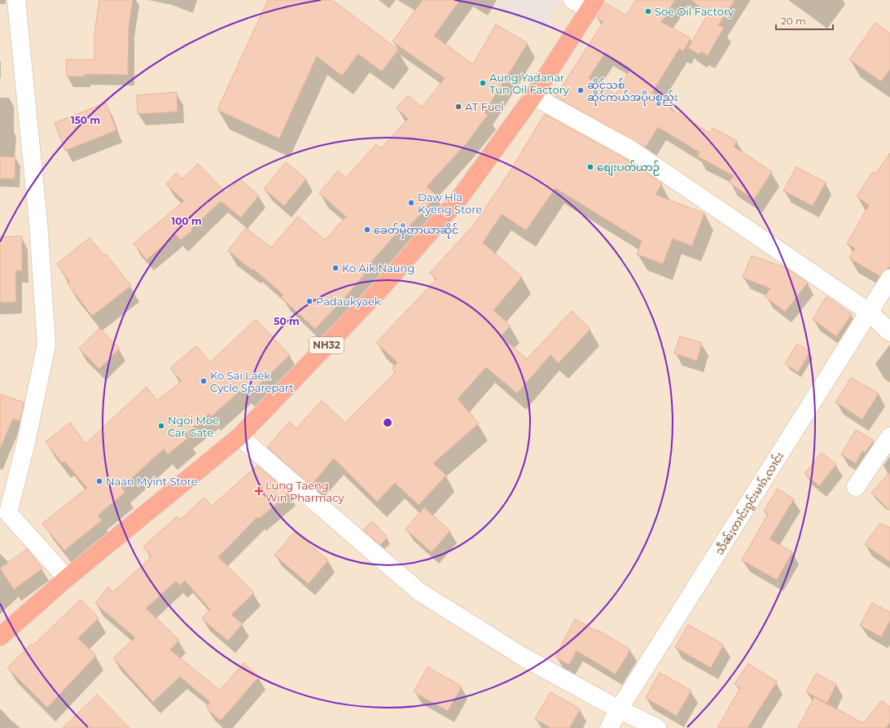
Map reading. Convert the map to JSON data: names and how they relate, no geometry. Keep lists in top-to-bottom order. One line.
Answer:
{"streets":{"highway":["NH32"],"street":["သဵၼ်ႈတၢင်းၵွင်းမၢၵ်ႇလၢင်း"]},"places":{"other":["Soe Oil Factory","Aung Yadanar Tun Oil Factory","ဆိုင်သစ် ဆိုင်ကယ်အပိုပစ္စည်း","AT Fuel","စျေးပတ်ယာဉ်","Daw Hla Kyeng Store","ခေတ်မှီတာယာဆိုင်","Ko Aik Naung","Padaukyaek","Ko Sai Laek Cycle Sparepart","Ngoi Moe Car Gate","Naan Myint Store"],"health":["Lung Taeng Win Pharmacy"]},"scale_bar":"20 m","rings":["150 m","100 m","50 m"]}
